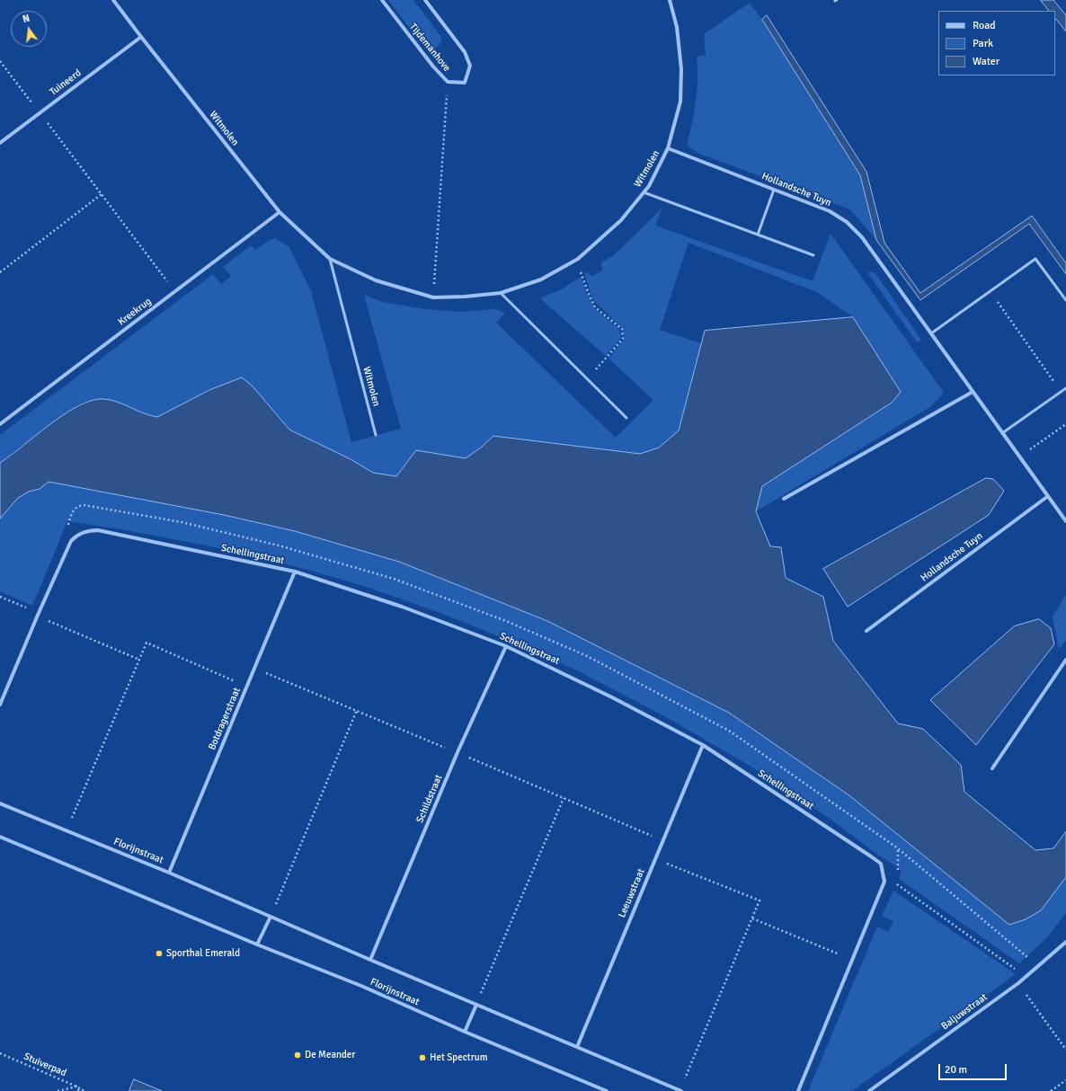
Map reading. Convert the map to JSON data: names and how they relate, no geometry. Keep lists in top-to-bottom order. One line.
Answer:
{"streets":{"street":["Tijdemanhove","Tuineerd","Witmolen","Hollandsche Tuyn","Kreekrug","Schellingstraat","Botdragerstraat","Schildstraat","Florijnstraat","Leeuwstraat","Baljuwstraat"],"path":["Stuiverpad"]},"crossings":[["Tuineerd","Witmolen"],["Witmolen","Hollandsche Tuyn"],["Witmolen","Kreekrug"],["Schellingstraat","Botdragerstraat"],["Schellingstraat","Schildstraat"],["Schellingstraat","Leeuwstraat"],["Botdragerstraat","Florijnstraat"],["Schildstraat","Florijnstraat"],["Florijnstraat","Leeuwstraat"]],"places":["Sporthal Emerald","De Meander","Het Spectrum"],"legend":["Road","Park","Water"],"scale_bar":"20 m","north":"top"}
